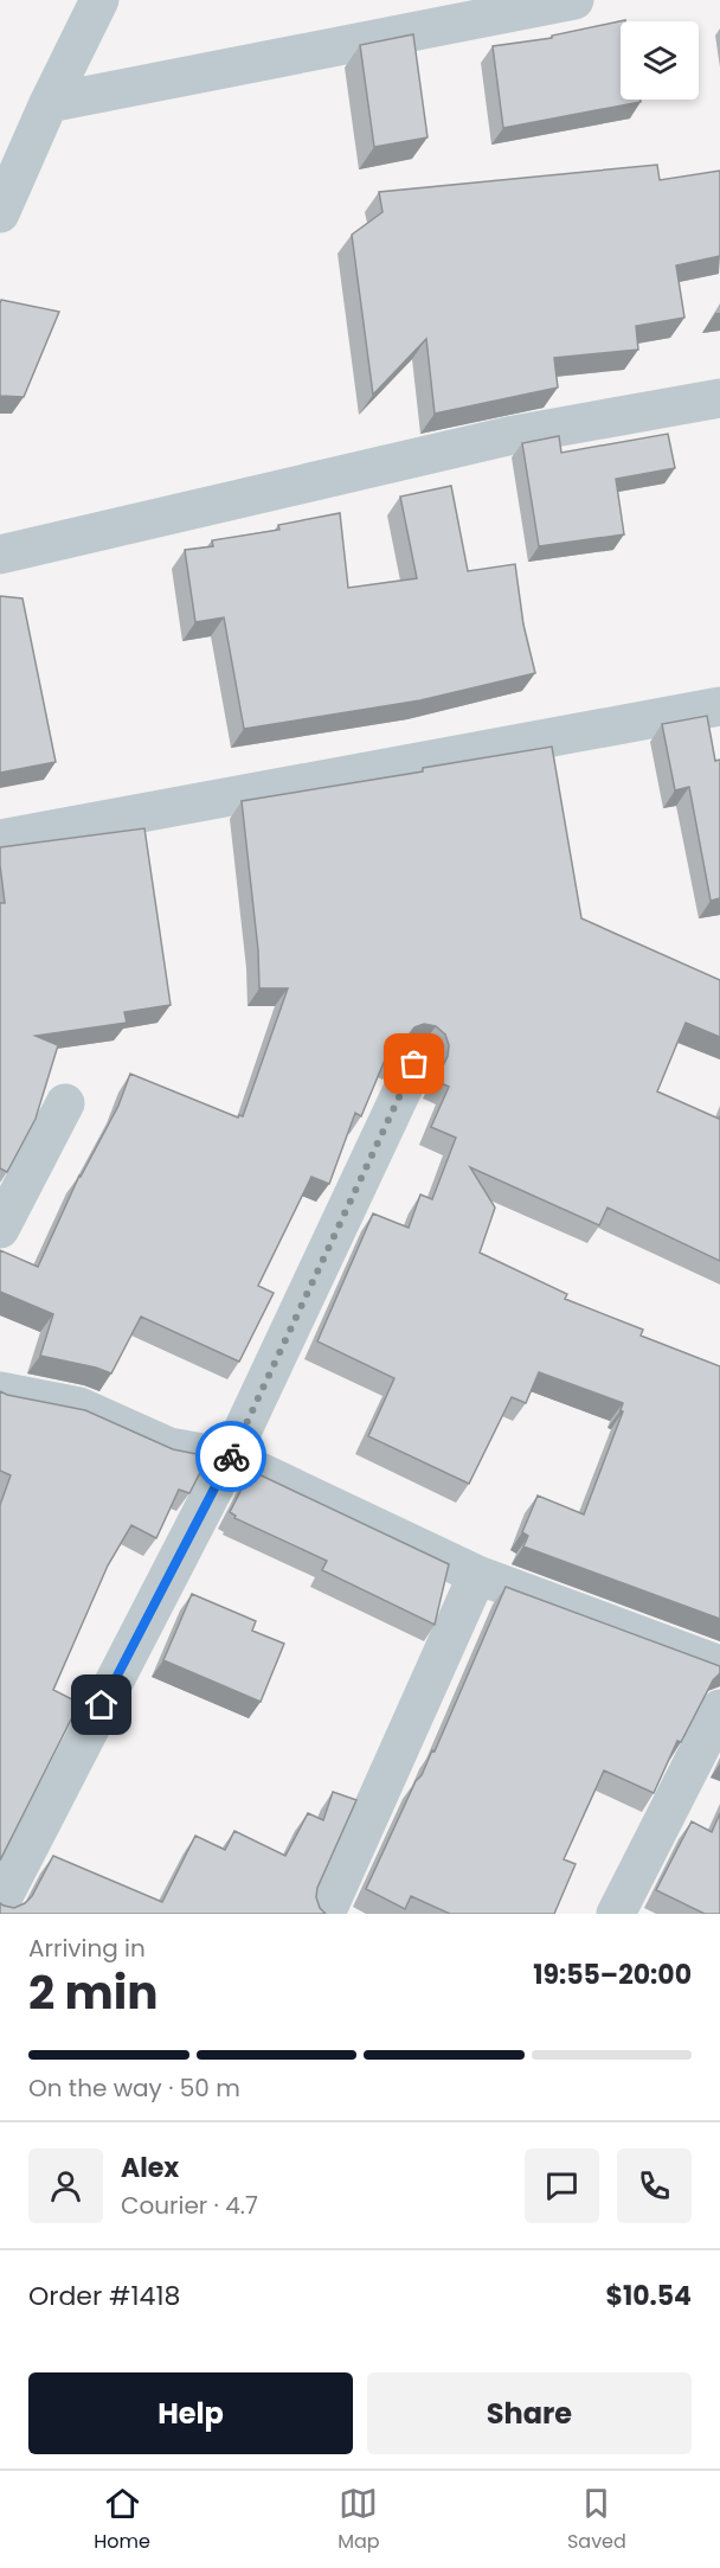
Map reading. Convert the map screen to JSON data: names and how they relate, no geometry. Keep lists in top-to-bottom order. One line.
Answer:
{"page":{"heading":["2 min","Arriving in","19:55–20:00"],"panel":["Alex","Courier · 4.7","Order #1418","$10.54"],"bar":"On the way · 50 m","buttons":["Help","Share"],"tabs":["Home","Map","Saved"]}}
